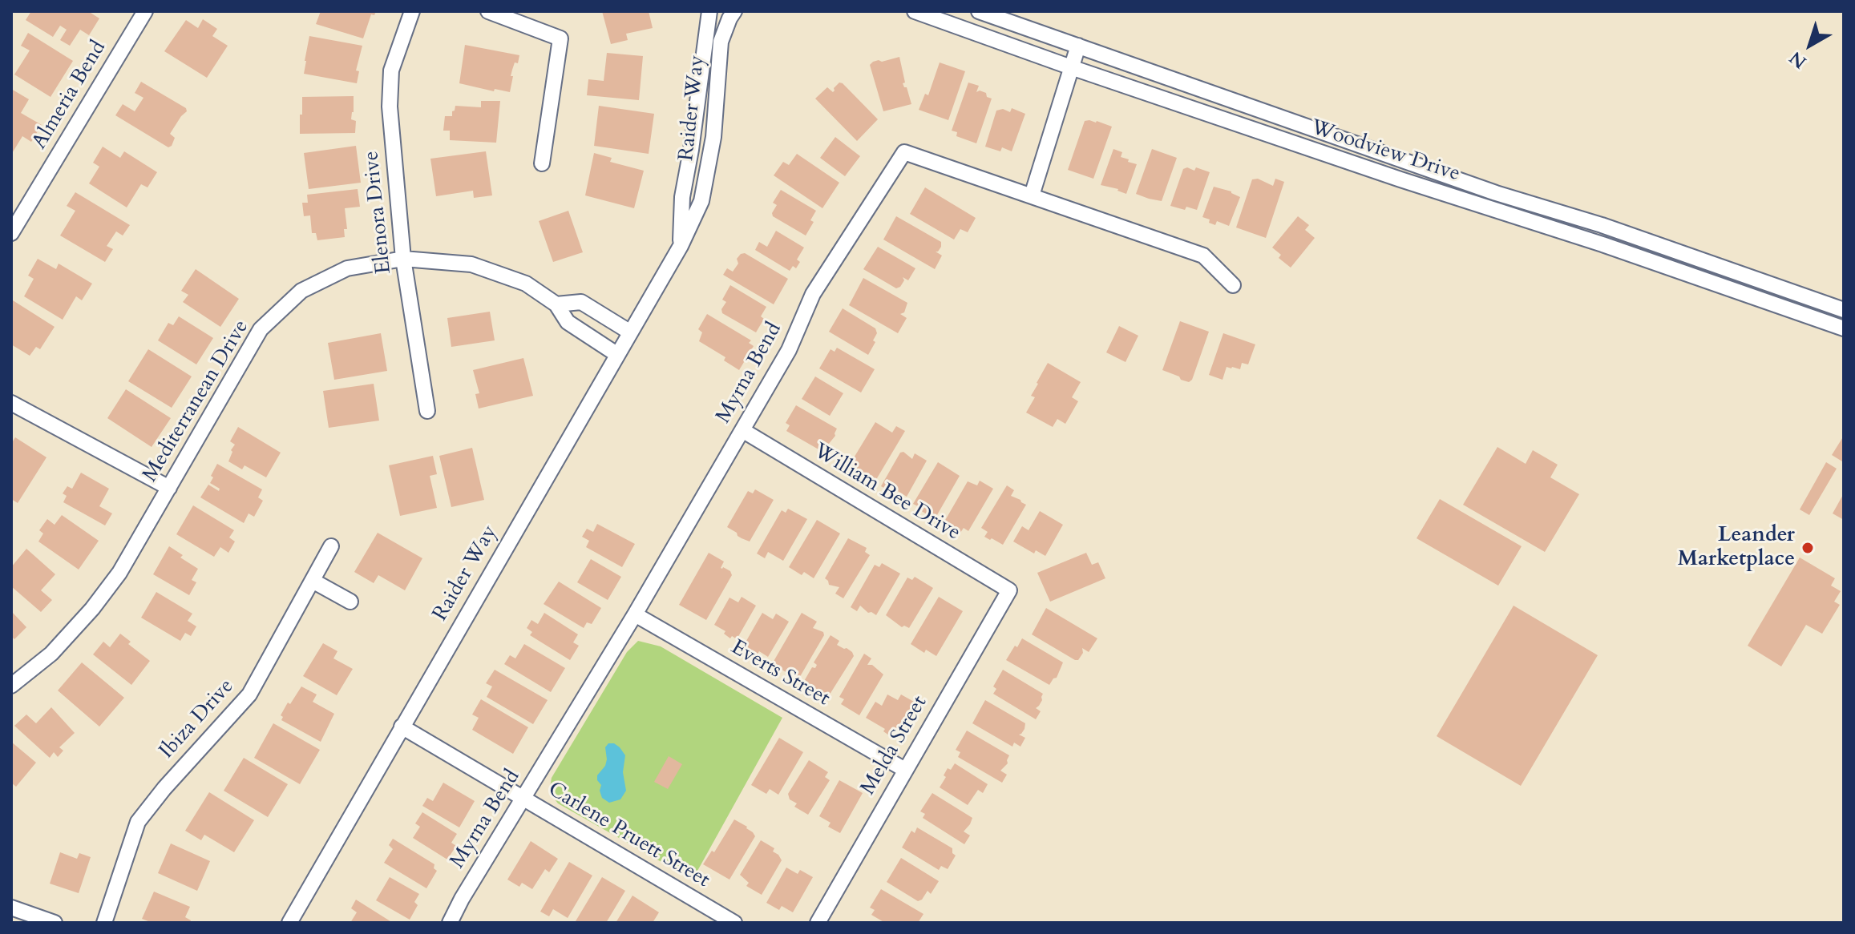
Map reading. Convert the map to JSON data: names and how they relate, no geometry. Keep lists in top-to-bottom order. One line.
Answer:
{"streets":{"street":["Almeria Bend","Raider Way","Woodview Drive","Elenora Drive","Myrna Bend","Mediterranean Drive","William Bee Drive","Everts Street","Ibiza Drive","Melda Street","Carlene Pruett Street"]},"crossings":[["Raider Way","Mediterranean Drive"],["Raider Way","Carlene Pruett Street"],["Elenora Drive","Mediterranean Drive"],["Myrna Bend","William Bee Drive"],["Myrna Bend","Everts Street"],["Myrna Bend","Carlene Pruett Street"],["William Bee Drive","Melda Street"],["Everts Street","Melda Street"]],"places":["Leander Marketplace"],"north":"bottom left"}
